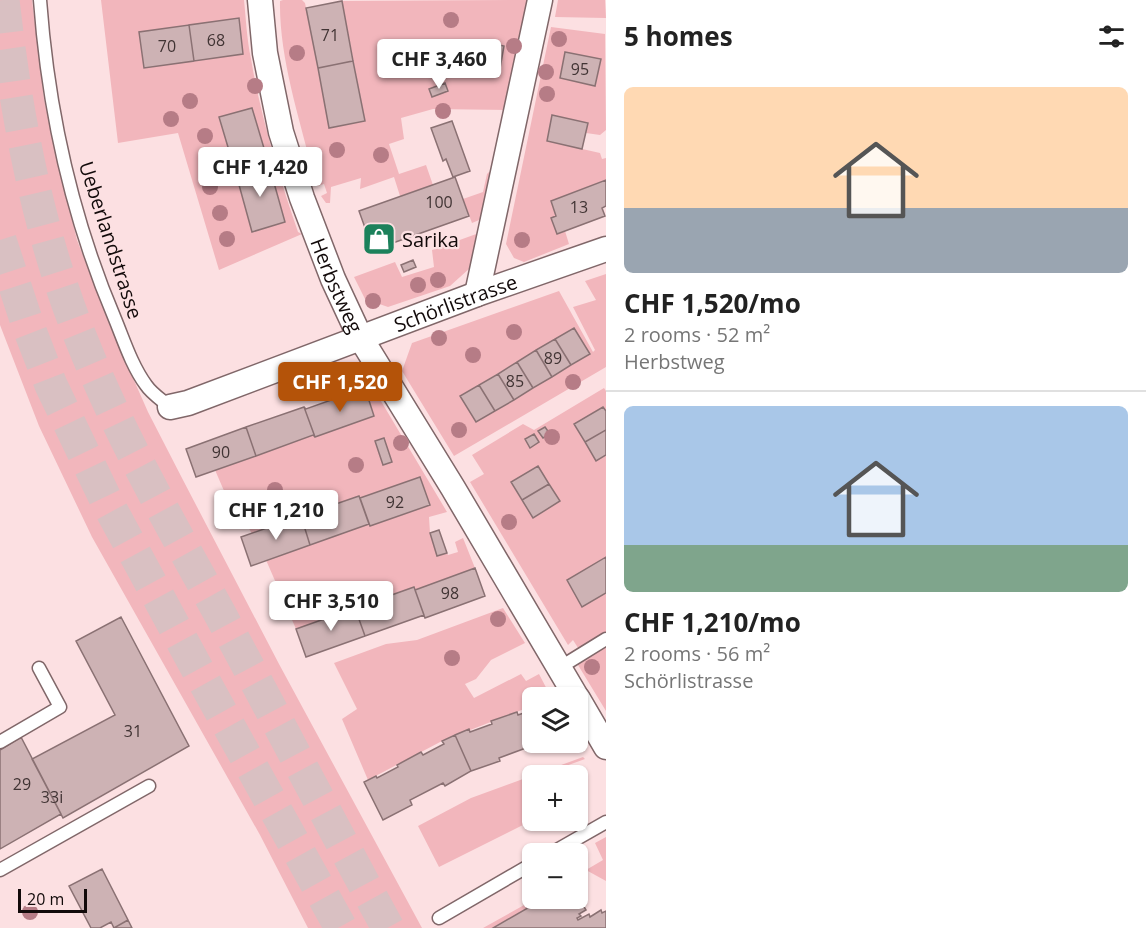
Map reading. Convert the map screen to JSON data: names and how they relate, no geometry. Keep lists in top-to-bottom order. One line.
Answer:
{"streets":{"street":["Herbstweg","Schörlistrasse"],"lane":["Ueberlandstrasse"]},"crossings":[["Ueberlandstrasse","Schörlistrasse"],["Herbstweg","Schörlistrasse"]],"places":{"shop":["Sarika"]},"house_numbers":["71","68","70","95","100","13","89","85","90","92","98","31","29","33i"],"scale_bar":"20 m","page":{"heading":"5 homes","price":["CHF 3,460","CHF 1,420","CHF 1,520","CHF 1,210","CHF 3,510"],"list":[{"name":"CHF 1,520/mo","note":"2 rooms · 52 m² · Herbstweg"},{"name":"CHF 1,210/mo","note":"2 rooms · 56 m² · Schörlistrasse"}],"map_buttons":["+","−"],"scale":"20 m"}}
